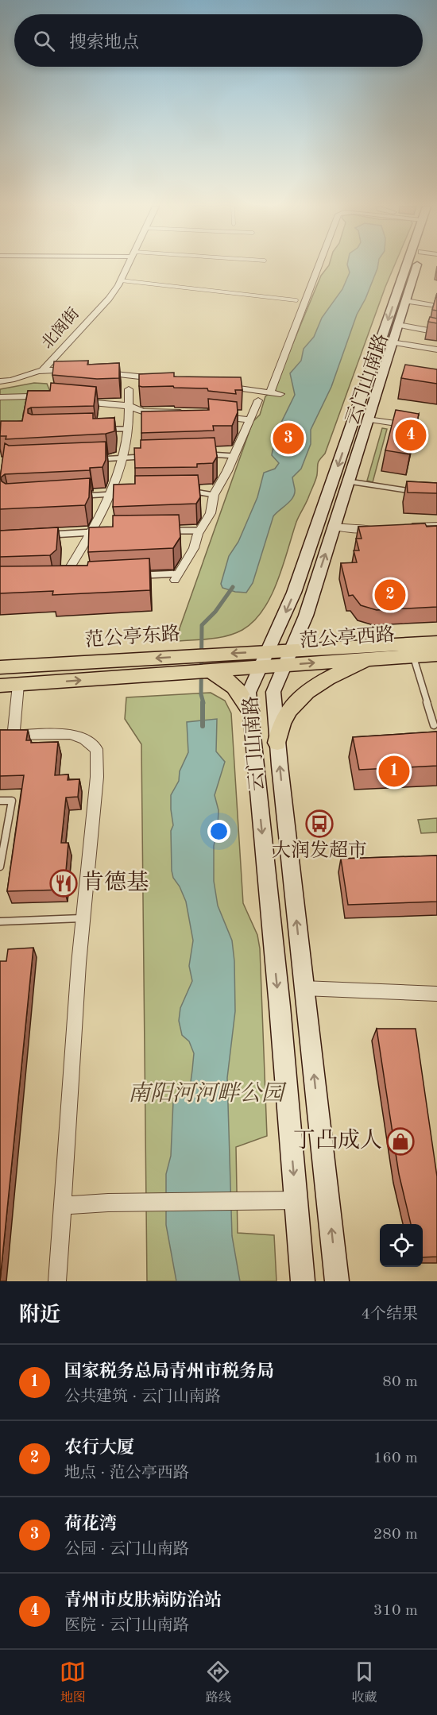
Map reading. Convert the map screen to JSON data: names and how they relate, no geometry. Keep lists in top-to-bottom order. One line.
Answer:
{"streets":{"main road":["云门山南路","范公亭东路","范公亭西路"],"street":["北阁街"]},"crossings":[["云门山南路","范公亭东路"],["云门山南路","范公亭西路"],["范公亭东路","范公亭西路"]],"parks":["南阳河河畔公园"],"places":{"bus stop":["大润发超市"],"restaurant":["肯德基"],"shop":["丁凸成人"]},"page":{"search":"搜索地点","pins":["4","3","2","1"],"heading":["附近","4个结果"],"list":[{"mark":"1","name":"国家税务总局青州市税务局","note":"公共建筑 · 云门山南路","value":"80 m"},{"mark":"2","name":"农行大厦","note":"地点 · 范公亭西路","value":"160 m"},{"mark":"3","name":"荷花湾","note":"公园 · 云门山南路","value":"280 m"},{"mark":"4","name":"青州市皮肤病防治站","note":"医院 · 云门山南路","value":"310 m"}],"nav":["地图","路线","收藏"]}}
